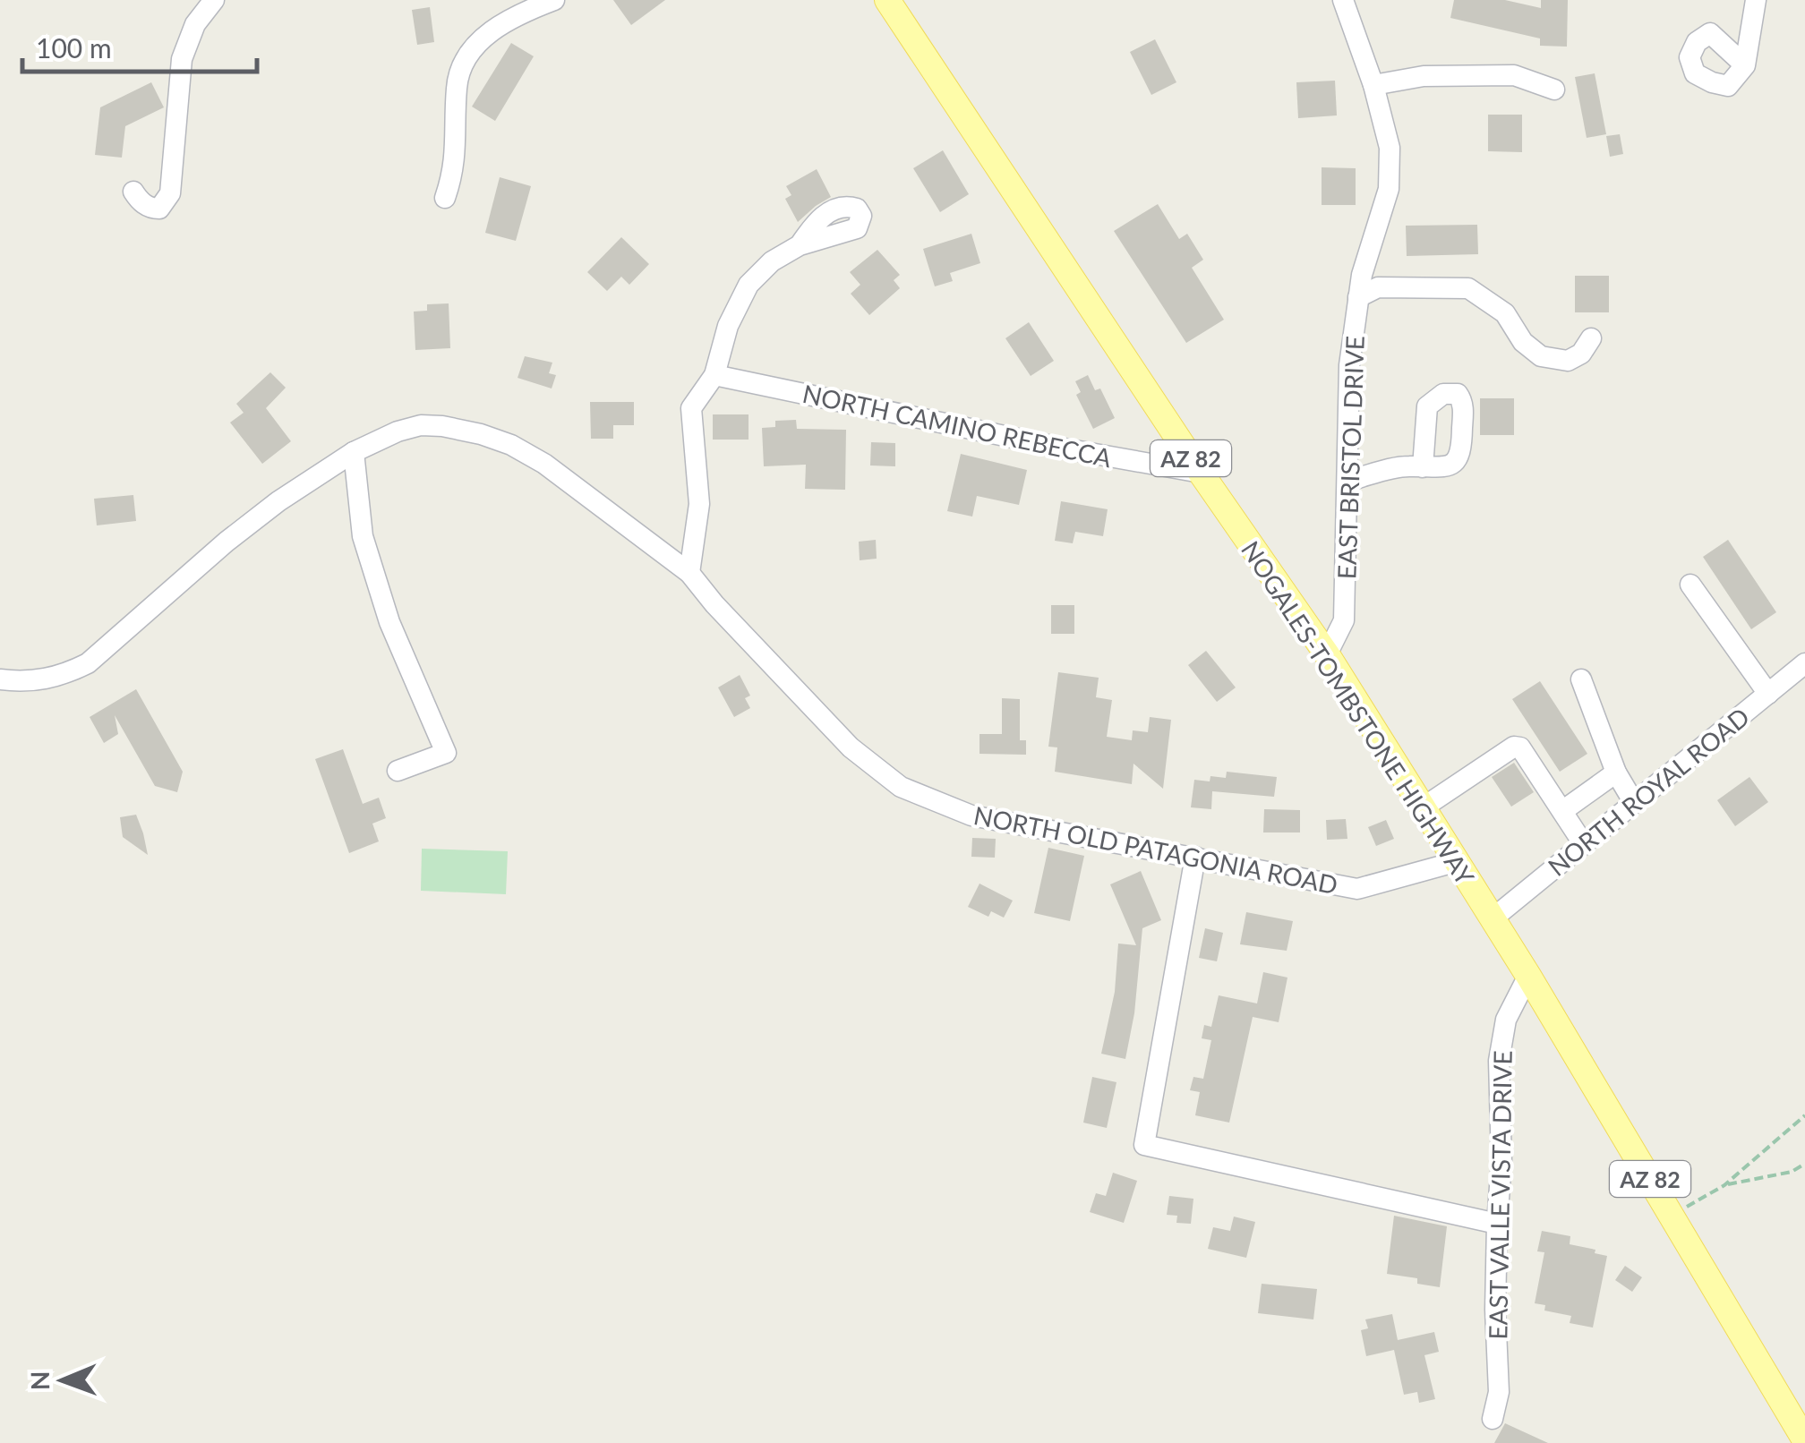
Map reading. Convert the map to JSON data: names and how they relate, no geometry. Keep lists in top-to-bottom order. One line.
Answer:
{"streets":{"main road":["AZ 82","NOGALES-TOMBSTONE HIGHWAY"],"street":["NORTH CAMINO REBECCA","EAST BRISTOL DRIVE","NORTH ROYAL ROAD","NORTH OLD PATAGONIA ROAD","EAST VALLE VISTA DRIVE"]},"crossings":[["NORTH CAMINO REBECCA","NOGALES-TOMBSTONE HIGHWAY"],["EAST BRISTOL DRIVE","NOGALES-TOMBSTONE HIGHWAY"],["NOGALES-TOMBSTONE HIGHWAY","NORTH ROYAL ROAD"],["NOGALES-TOMBSTONE HIGHWAY","NORTH OLD PATAGONIA ROAD"],["NOGALES-TOMBSTONE HIGHWAY","EAST VALLE VISTA DRIVE"]],"scale_bar":"100 m","north":"left"}
